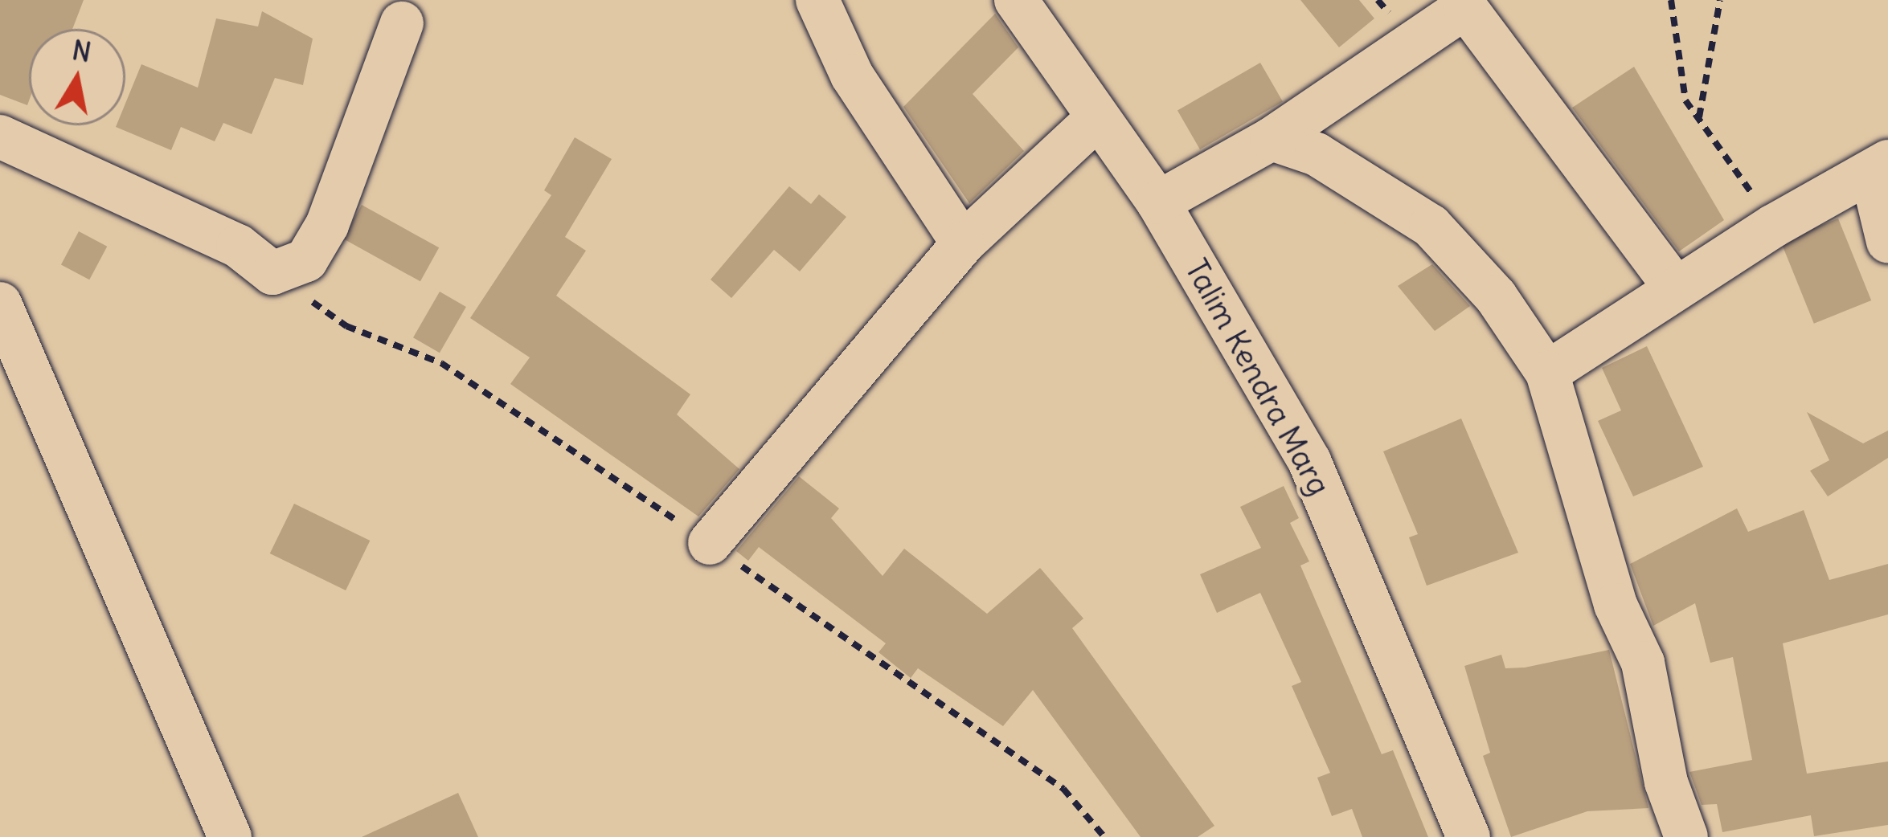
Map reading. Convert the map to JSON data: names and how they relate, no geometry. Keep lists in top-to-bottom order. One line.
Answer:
{"streets":{"street":["Talim Kendra Marg"]},"north":"top"}
